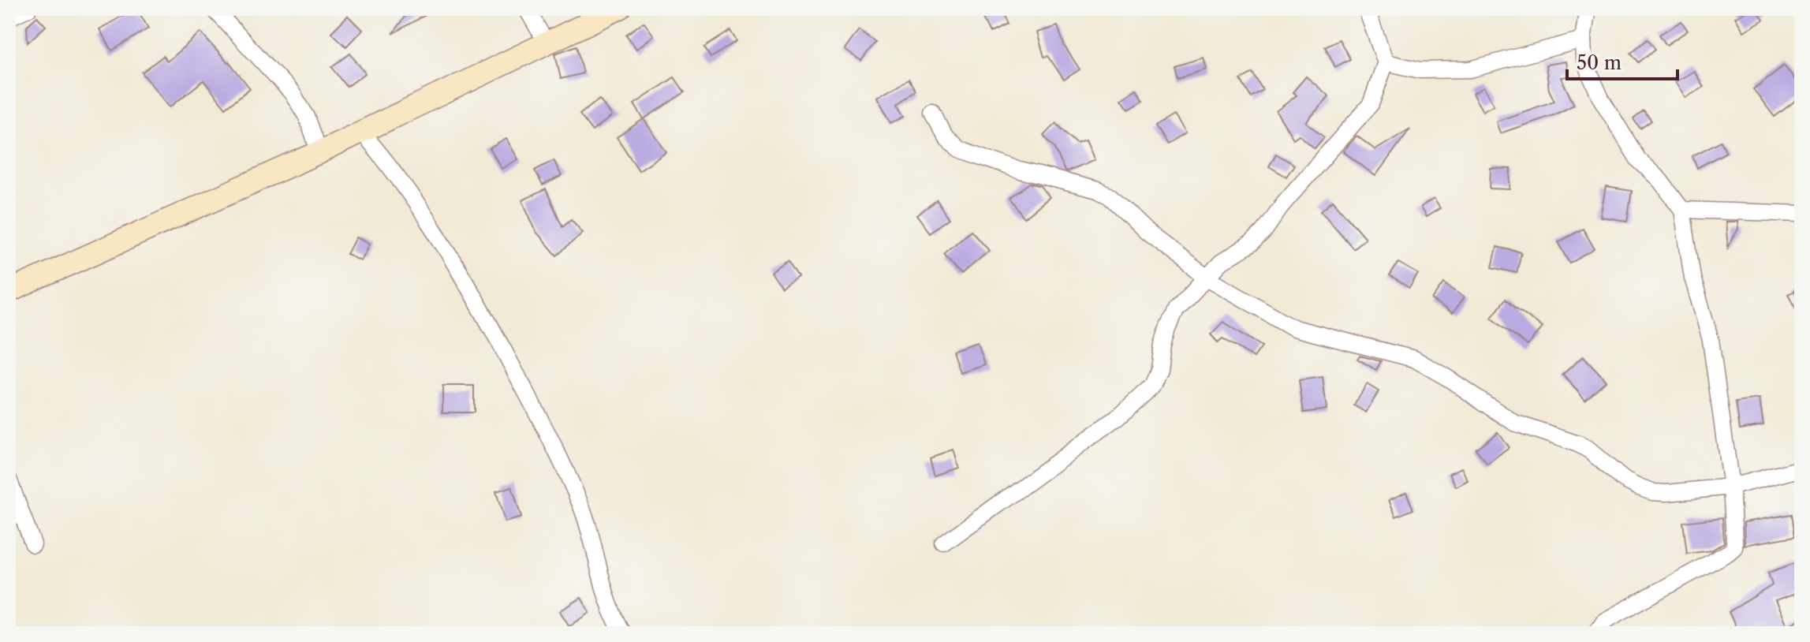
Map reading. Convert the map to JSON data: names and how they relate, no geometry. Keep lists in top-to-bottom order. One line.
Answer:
{"scale_bar":"50 m"}
